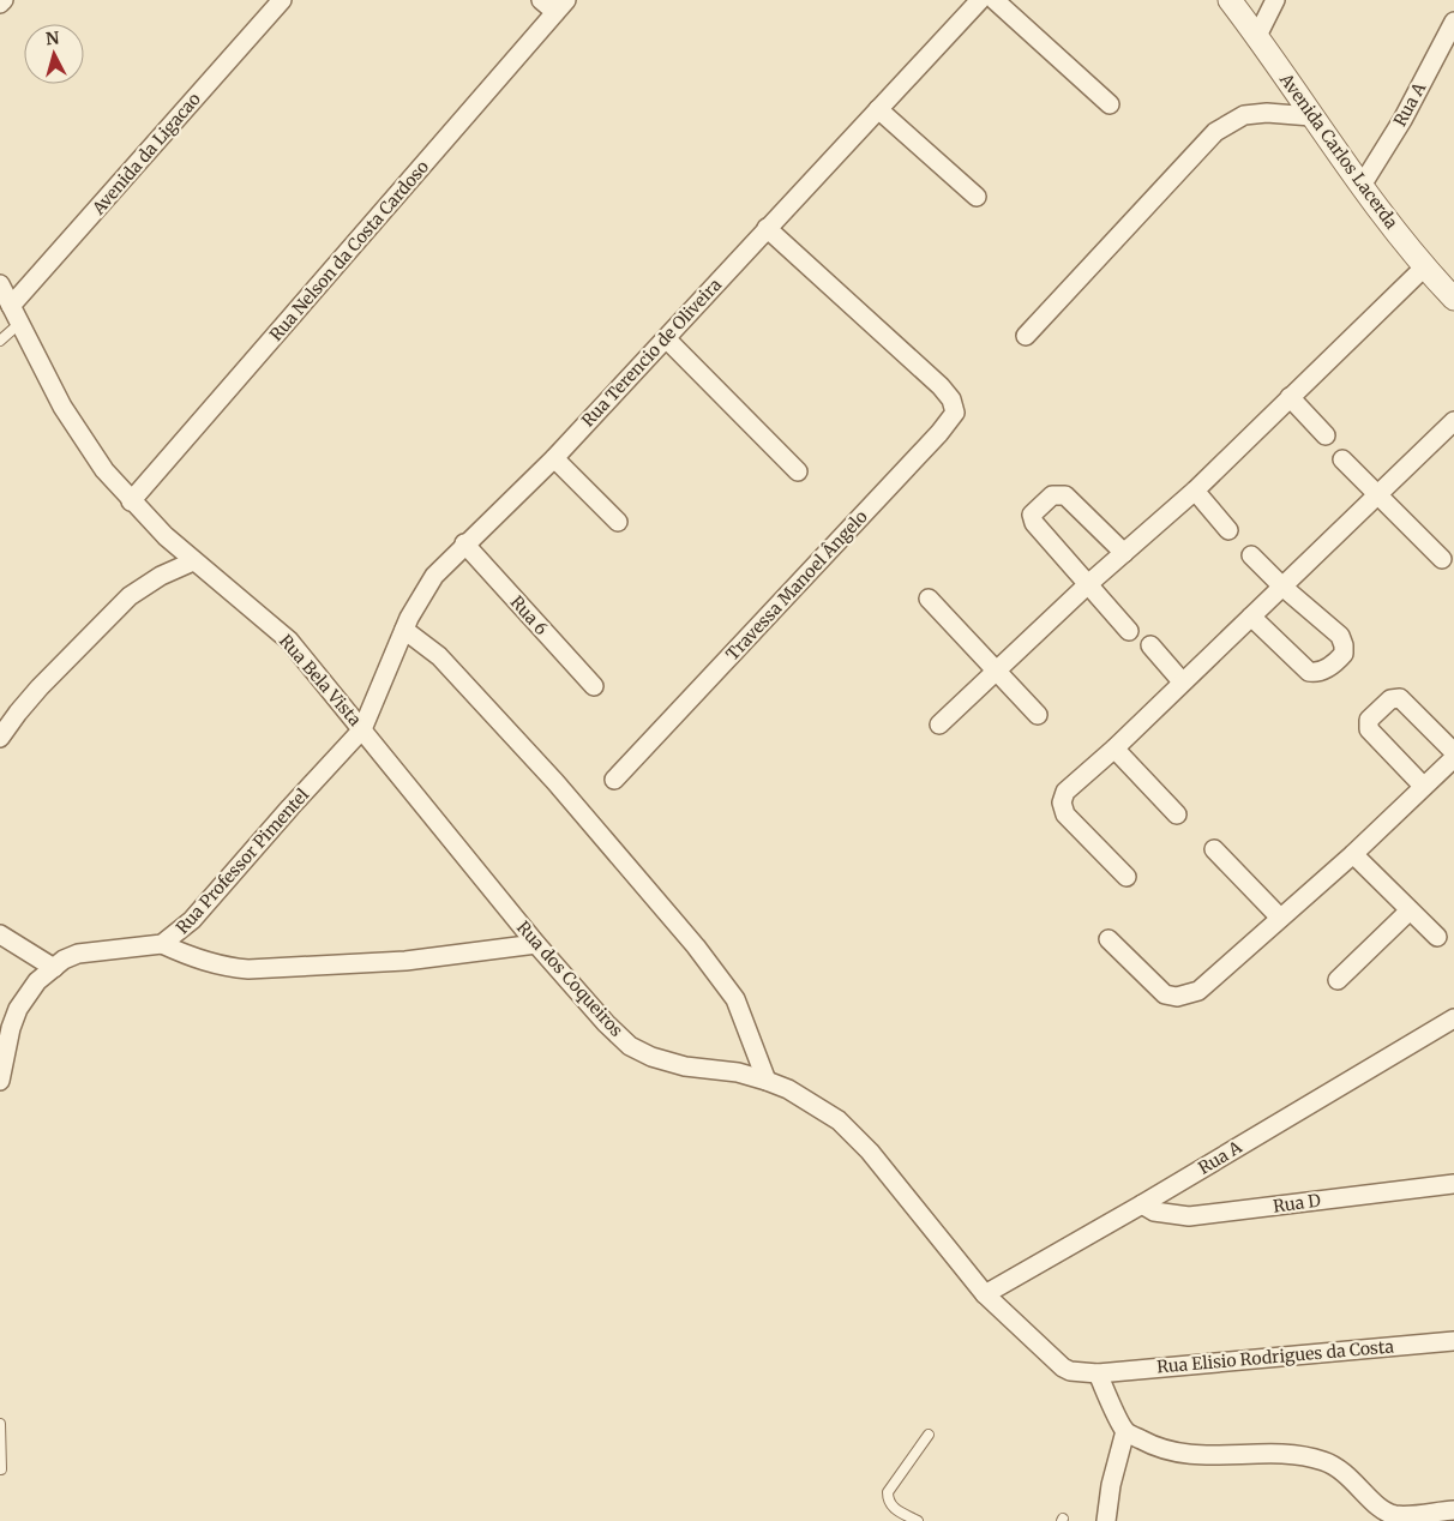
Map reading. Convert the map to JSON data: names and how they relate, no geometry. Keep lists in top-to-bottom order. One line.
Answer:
{"streets":{"street":["Rua A","Avenida Carlos Lacerda","Avenida da Ligacao","Rua Nelson da Costa Cardoso","Rua Terencio de Oliveira","Travessa Manoel Ângelo","Rua 6","Rua Bela Vista","Rua Professor Pimentel","Rua dos Coqueiros","Rua D","Rua Elisio Rodrigues da Costa"]},"crossings":[["Rua A","Avenida Carlos Lacerda"],["Rua A","Rua dos Coqueiros"],["Rua A","Rua D"],["Avenida da Ligacao","Rua Bela Vista"],["Rua Nelson da Costa Cardoso","Rua Bela Vista"],["Rua Terencio de Oliveira","Travessa Manoel Ângelo"],["Rua Terencio de Oliveira","Rua 6"],["Rua Terencio de Oliveira","Rua Bela Vista"],["Rua Terencio de Oliveira","Rua Professor Pimentel"],["Rua Terencio de Oliveira","Rua dos Coqueiros"],["Rua Bela Vista","Rua Professor Pimentel"],["Rua Bela Vista","Rua dos Coqueiros"],["Rua Professor Pimentel","Rua dos Coqueiros"],["Rua dos Coqueiros","Rua Elisio Rodrigues da Costa"]],"north":"top"}
